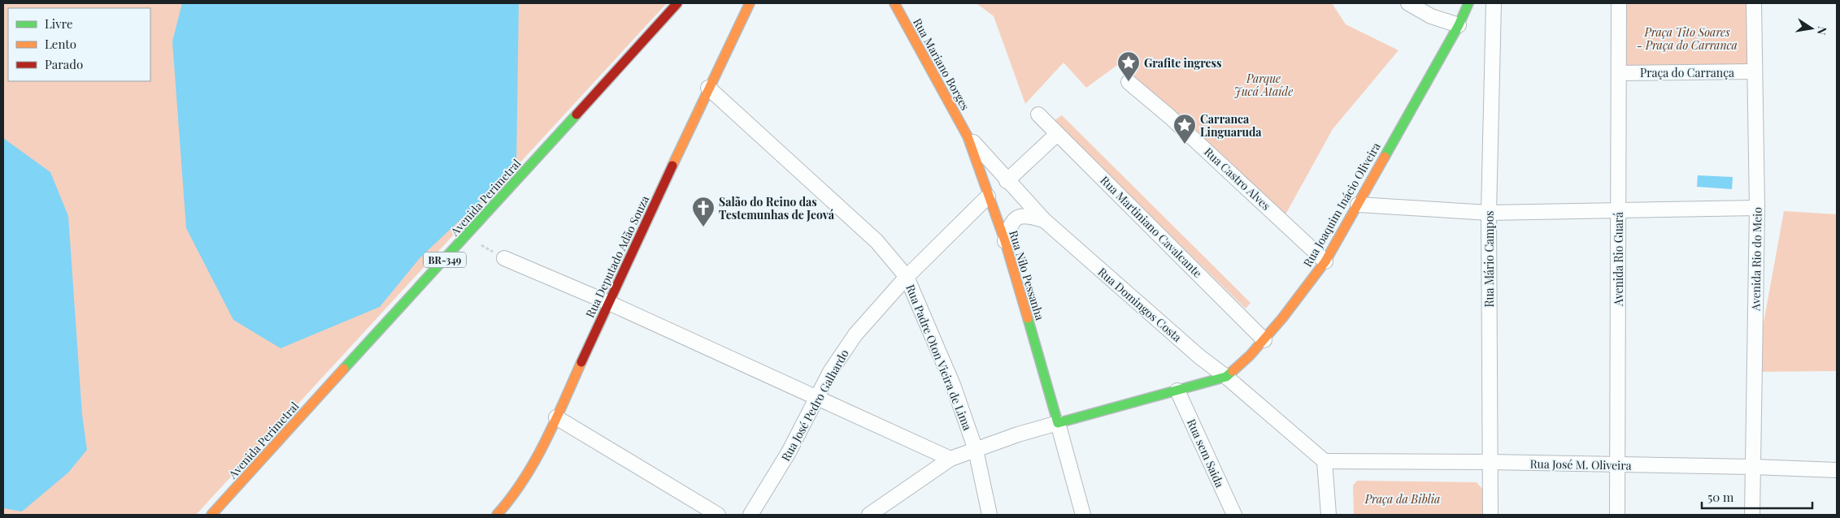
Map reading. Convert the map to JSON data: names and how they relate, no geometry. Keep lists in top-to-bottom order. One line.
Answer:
{"streets":{"street":["Rua Mariano Borges","Praça do Carrança","Rua Castro Alves","Avenida Perimetral","Rua Joaquim Inácio Oliveira","Rua Martiniano Cavalcante","Rua Deputado Adão Souza","Rua Mário Campos","Avenida Rio Guará","Avenida Rio do Meio","BR-349","Rua Nilo Pessanha","Rua Domingos Costa","Rua Padre Oton Vieira de Lima","Rua José Pedro Galhardo","Rua sem Saida","Rua José M. Oliveira"]},"crossings":[["Rua Mariano Borges","Rua Nilo Pessanha"],["Rua Mariano Borges","Rua Domingos Costa"],["Praça do Carrança","Avenida Rio Guará"],["Praça do Carrança","Avenida Rio do Meio"],["Rua Castro Alves","Rua Joaquim Inácio Oliveira"],["Rua Joaquim Inácio Oliveira","Rua Martiniano Cavalcante"],["Rua Joaquim Inácio Oliveira","Rua Nilo Pessanha"],["Rua Joaquim Inácio Oliveira","Rua Domingos Costa"],["Rua Joaquim Inácio Oliveira","Rua sem Saida"],["Rua Deputado Adão Souza","Rua Padre Oton Vieira de Lima"],["Rua Mário Campos","Rua José M. Oliveira"],["Avenida Rio Guará","Rua José M. Oliveira"],["Avenida Rio do Meio","Rua José M. Oliveira"],["Rua Nilo Pessanha","Rua Domingos Costa"],["Rua Nilo Pessanha","Rua José Pedro Galhardo"],["Rua Domingos Costa","Rua José M. Oliveira"],["Rua Padre Oton Vieira de Lima","Rua José Pedro Galhardo"]],"parks":["Praça Tito Soares - Praça do Carranca","Parque Jucá Ataíde","Praça da Biblia"],"places":{"place":["Grafite ingress","Carranca Linguaruda"],"church":["Salão do Reino das Testemunhas de Jeová"]},"legend":["Livre","Lento","Parado"],"scale_bar":"50 m","north":"right"}
